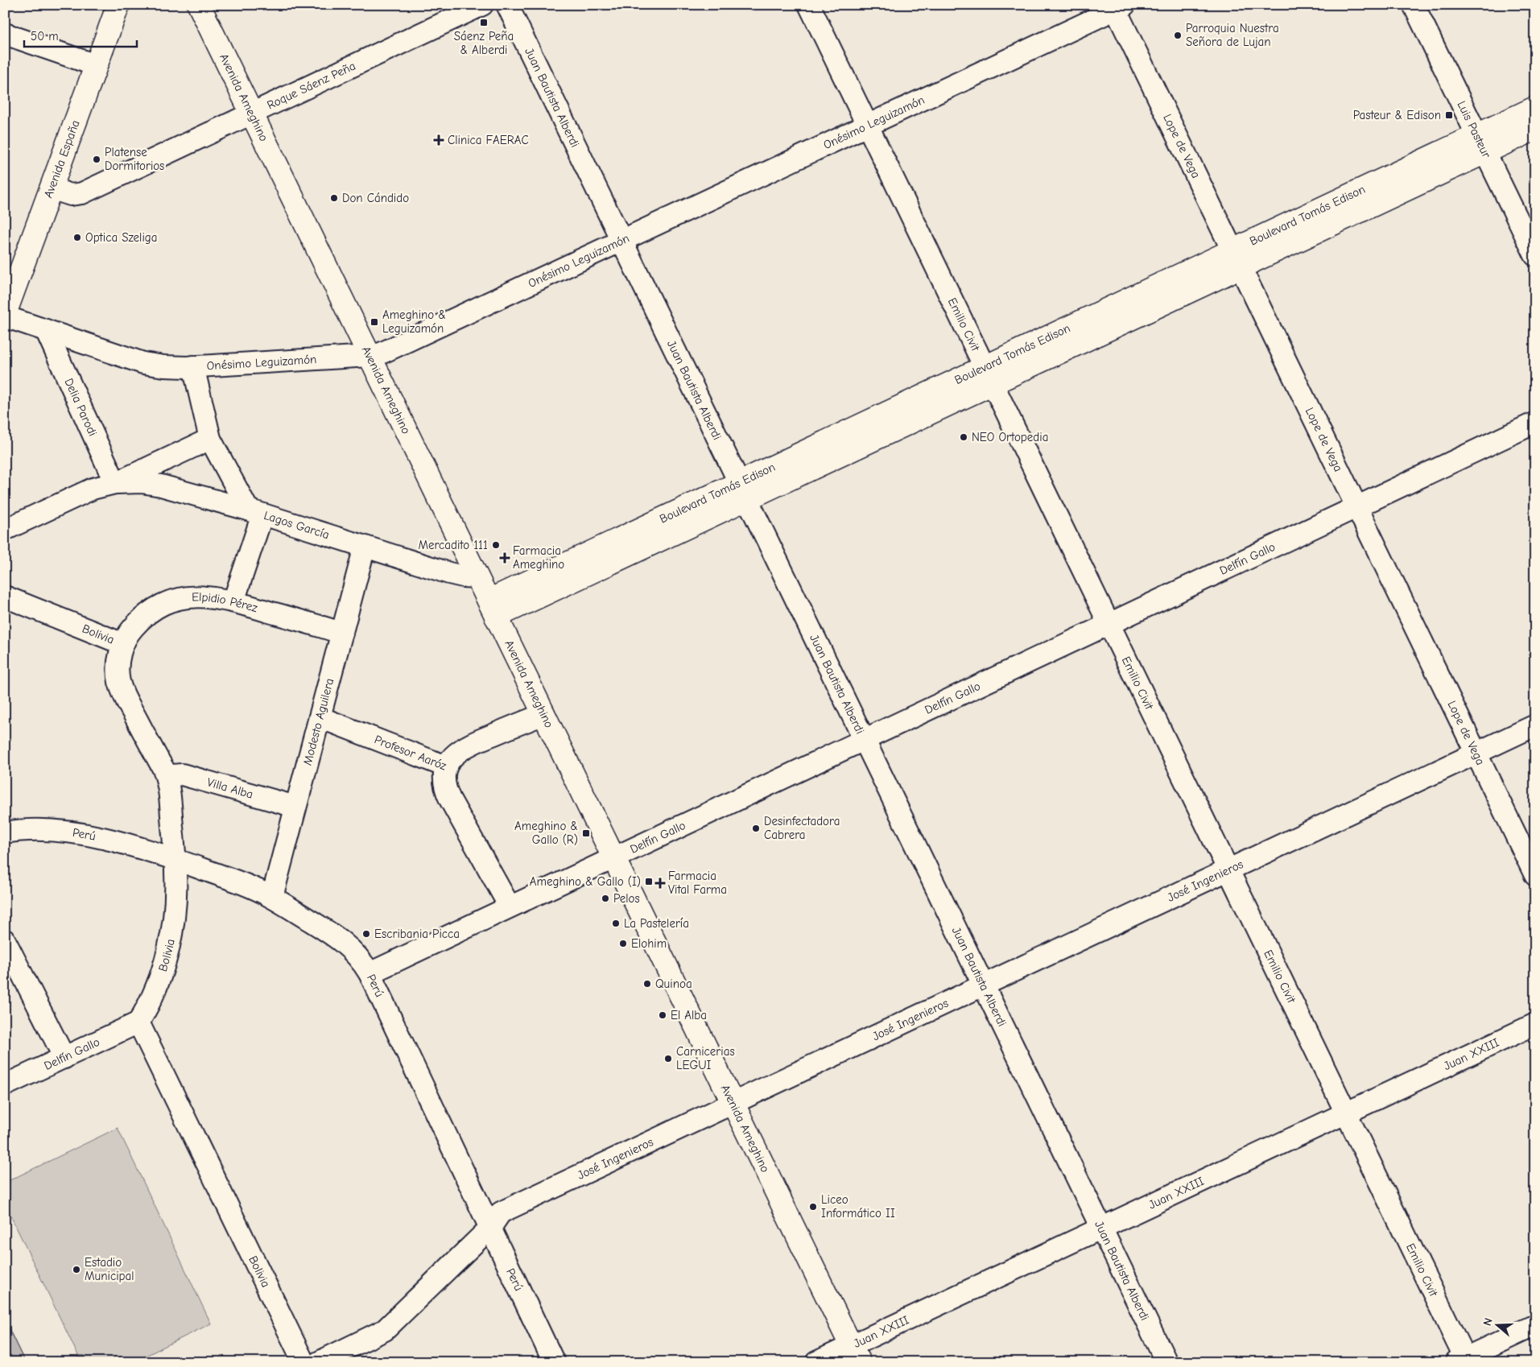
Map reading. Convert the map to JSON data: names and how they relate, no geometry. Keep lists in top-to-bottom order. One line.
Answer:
{"streets":{"main road":["Avenida Ameghino","Avenida España","Boulevard Tomás Edison"],"street":["Roque Sáenz Peña","Juan Bautista Alberdi","Onésimo Leguizamón","Luis Pasteur","Lope de Vega","Emilio Civit","Delia Parodi","Lagos García","Delfín Gallo","Elpidio Pérez","Bolivia","Modesto Aguilera","Profesor Aaróz","Villa Alba","Perú","José Ingenieros","Juan XXIII"]},"crossings":[["Roque Sáenz Peña","Avenida Ameghino"],["Roque Sáenz Peña","Avenida España"],["Avenida Ameghino","Onésimo Leguizamón"],["Avenida Ameghino","Boulevard Tomás Edison"],["Avenida Ameghino","Lagos García"],["Avenida Ameghino","Delfín Gallo"],["Avenida Ameghino","José Ingenieros"],["Avenida Ameghino","Juan XXIII"],["Juan Bautista Alberdi","Onésimo Leguizamón"],["Juan Bautista Alberdi","Boulevard Tomás Edison"],["Juan Bautista Alberdi","Delfín Gallo"],["Juan Bautista Alberdi","José Ingenieros"],["Juan Bautista Alberdi","Juan XXIII"],["Onésimo Leguizamón","Lope de Vega"],["Onésimo Leguizamón","Avenida España"],["Onésimo Leguizamón","Emilio Civit"],["Onésimo Leguizamón","Delia Parodi"],["Luis Pasteur","Boulevard Tomás Edison"],["Lope de Vega","Boulevard Tomás Edison"],["Lope de Vega","Delfín Gallo"],["Lope de Vega","José Ingenieros"],["Boulevard Tomás Edison","Emilio Civit"],["Emilio Civit","Delfín Gallo"],["Emilio Civit","José Ingenieros"],["Emilio Civit","Juan XXIII"],["Delia Parodi","Lagos García"],["Lagos García","Modesto Aguilera"],["Delfín Gallo","Bolivia"],["Delfín Gallo","Profesor Aaróz"],["Delfín Gallo","Perú"],["Elpidio Pérez","Bolivia"],["Elpidio Pérez","Modesto Aguilera"],["Bolivia","Villa Alba"],["Bolivia","Perú"],["Modesto Aguilera","Profesor Aaróz"],["Modesto Aguilera","Villa Alba"],["Modesto Aguilera","Perú"],["Perú","José Ingenieros"]],"places":{"transit":["Sáenz Peña & Alberdi","Pasteur & Edison","Ameghino & Leguizamón","Ameghino & Gallo (R)","Ameghino & Gallo (I)"],"other":["Parroquia Nuestra Señora de Lujan","Platense Dormitorios","Don Cándido","Optica Szeliga","NEO Ortopedia","Mercadito 111","Desinfectadora Cabrera","Pelos","La Pastelería","Escribania Picca","Elohim","Quinoa","El Alba","Carnicerias LEGUI","Liceo Informático II","Estadio Municipal"],"health":["Clinica FAERAC","Farmacia Ameghino","Farmacia Vital Farma"]},"scale_bar":"50 m","north":"left"}
